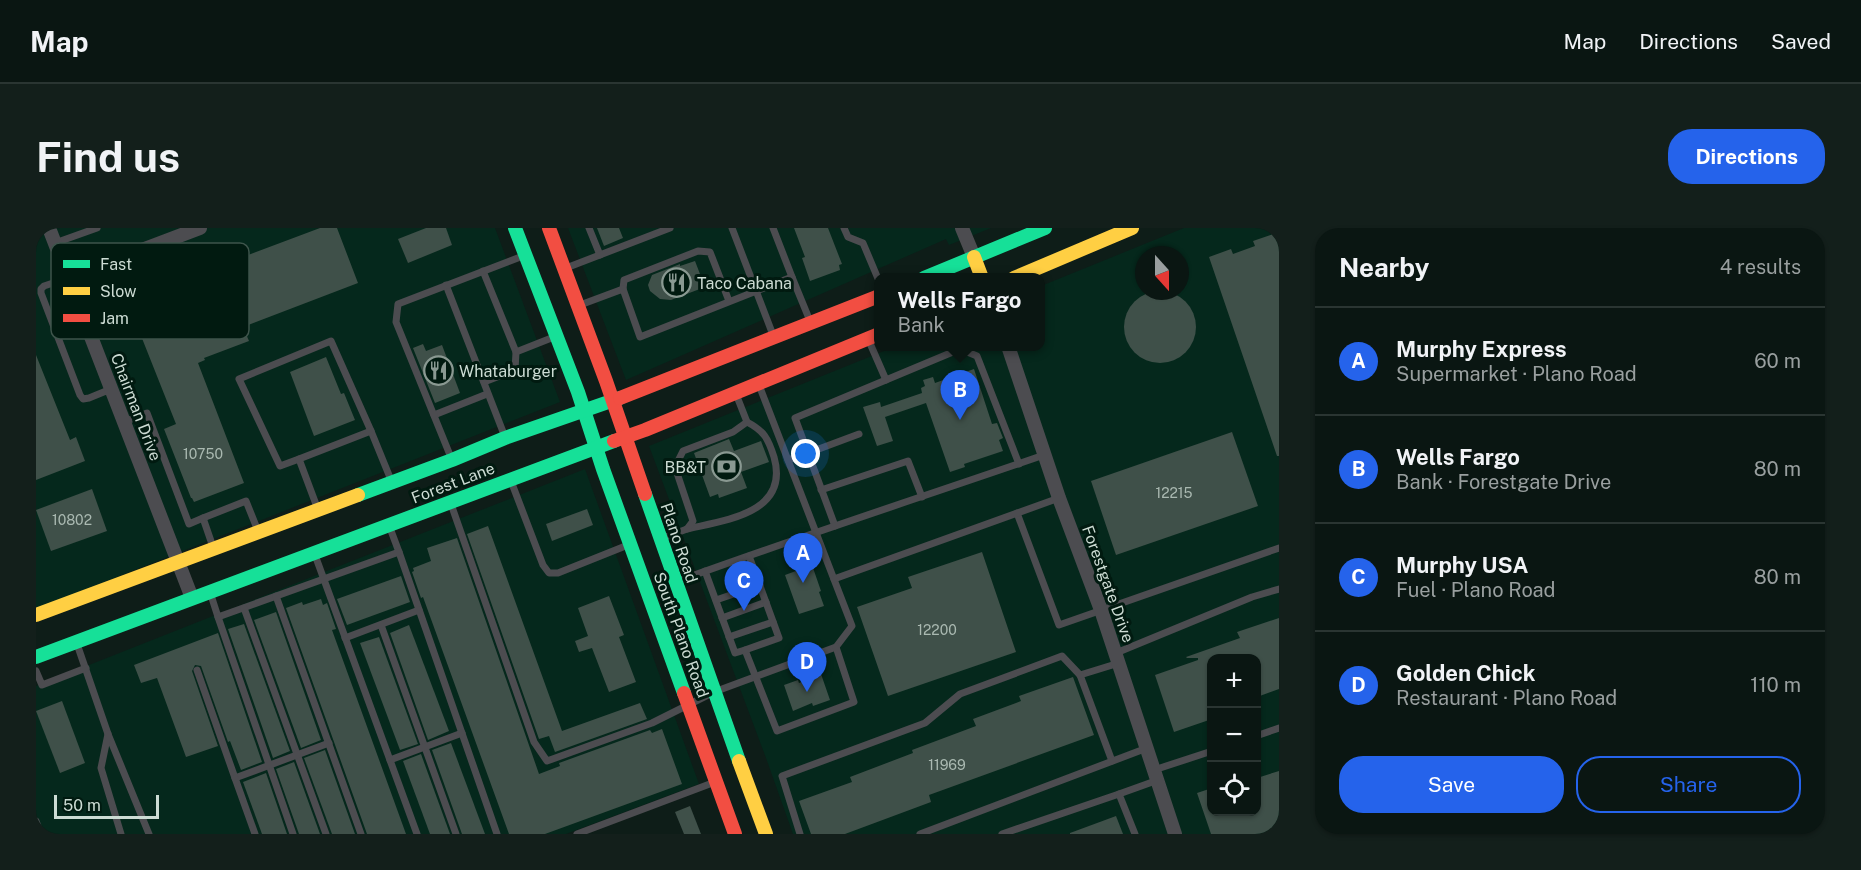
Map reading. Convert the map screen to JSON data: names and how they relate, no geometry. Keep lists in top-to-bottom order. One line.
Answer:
{"streets":{"main road":["Forest Lane","Plano Road","South Plano Road"],"street":["Chairman Drive","Forestgate Drive"]},"crossings":[["Chairman Drive","Forest Lane"],["Forest Lane","Plano Road"],["Forest Lane","South Plano Road"]],"places":{"restaurant":["Taco Cabana","Whataburger"],"bank":["BB&T"]},"house_numbers":["10750","12215","10802","12200","11969"],"legend":["Fast","Slow","Jam"],"scale_bar":"50 m","north":"bottom","page":{"header":"Map","nav":["Map","Directions","Saved"],"buttons":["Directions",["Save","Share"]],"title":"Find us","heading":["Nearby","4 results"],"popup":["Wells Fargo","Bank"],"list":[{"mark":"A","name":"Murphy Express","note":"Supermarket · Plano Road","value":"60 m"},{"mark":"B","name":"Wells Fargo","note":"Bank · Forestgate Drive","value":"80 m"},{"mark":"C","name":"Murphy USA","note":"Fuel · Plano Road","value":"80 m"},{"mark":"D","name":"Golden Chick","note":"Restaurant · Plano Road","value":"110 m"}],"pins":["B","A","C","D"],"map_buttons":["+","−"],"scale":"50 m"}}
